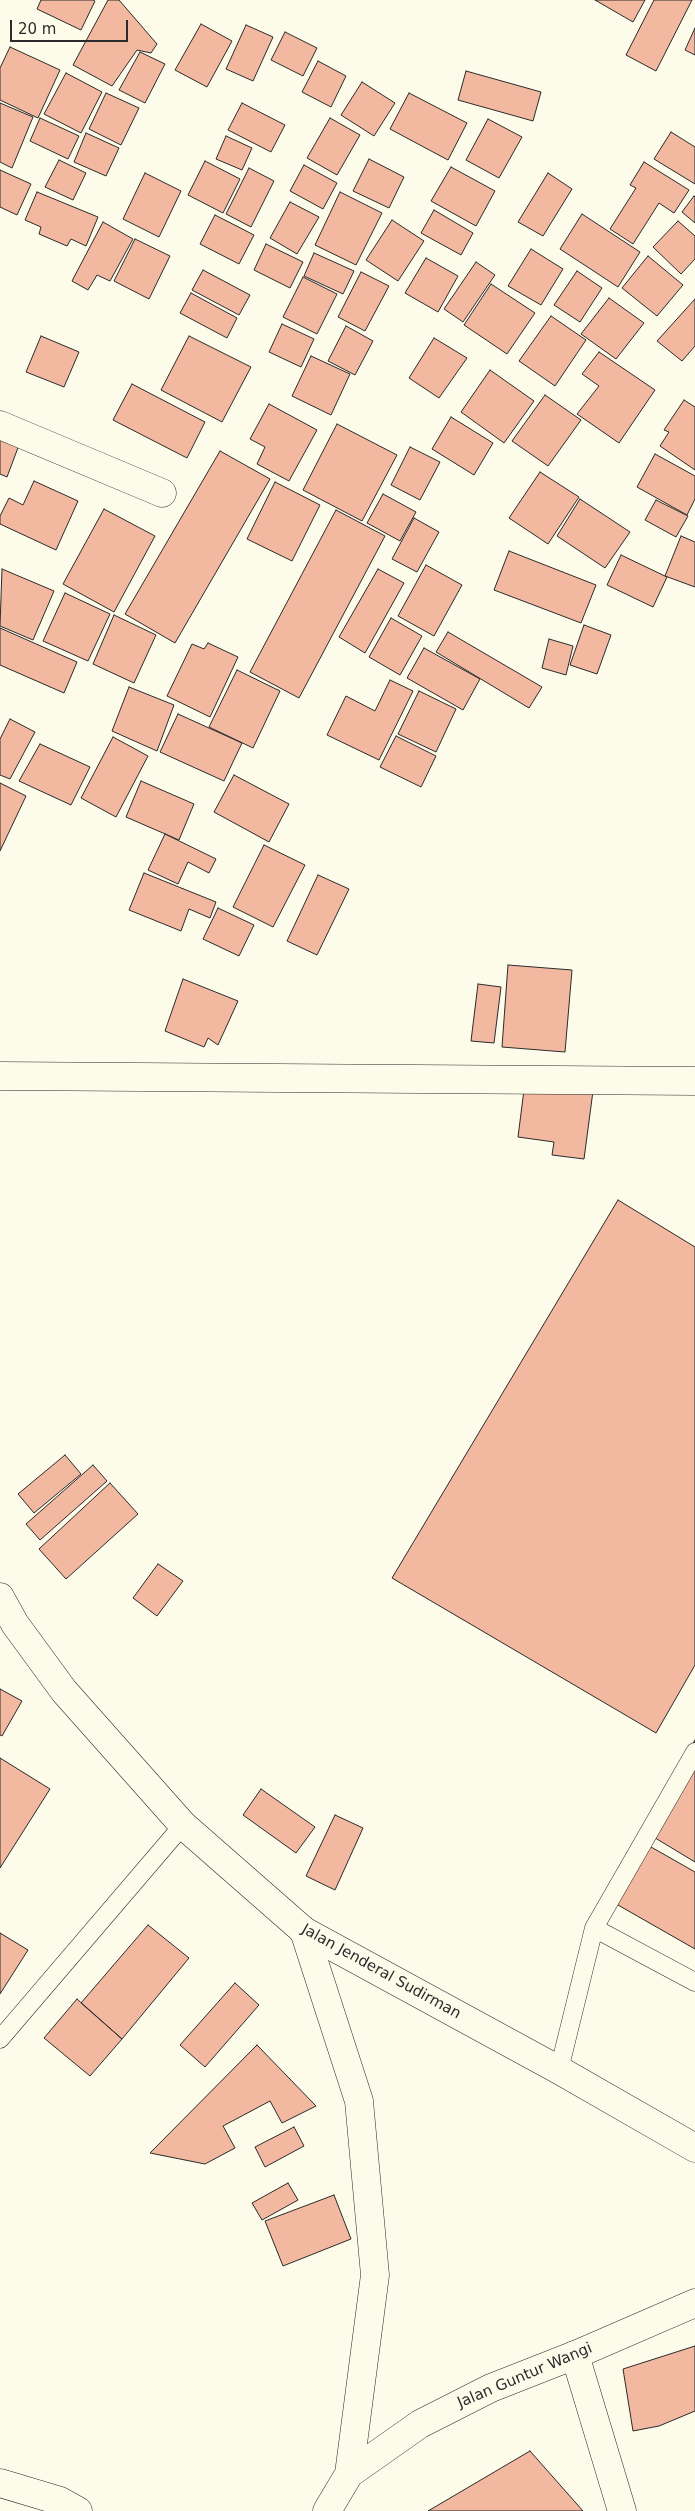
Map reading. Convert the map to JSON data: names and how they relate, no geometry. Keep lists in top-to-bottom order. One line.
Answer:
{"streets":{"street":["Jalan Jenderal Sudirman","Jalan Guntur Wangi"]},"scale_bar":"20 m"}
